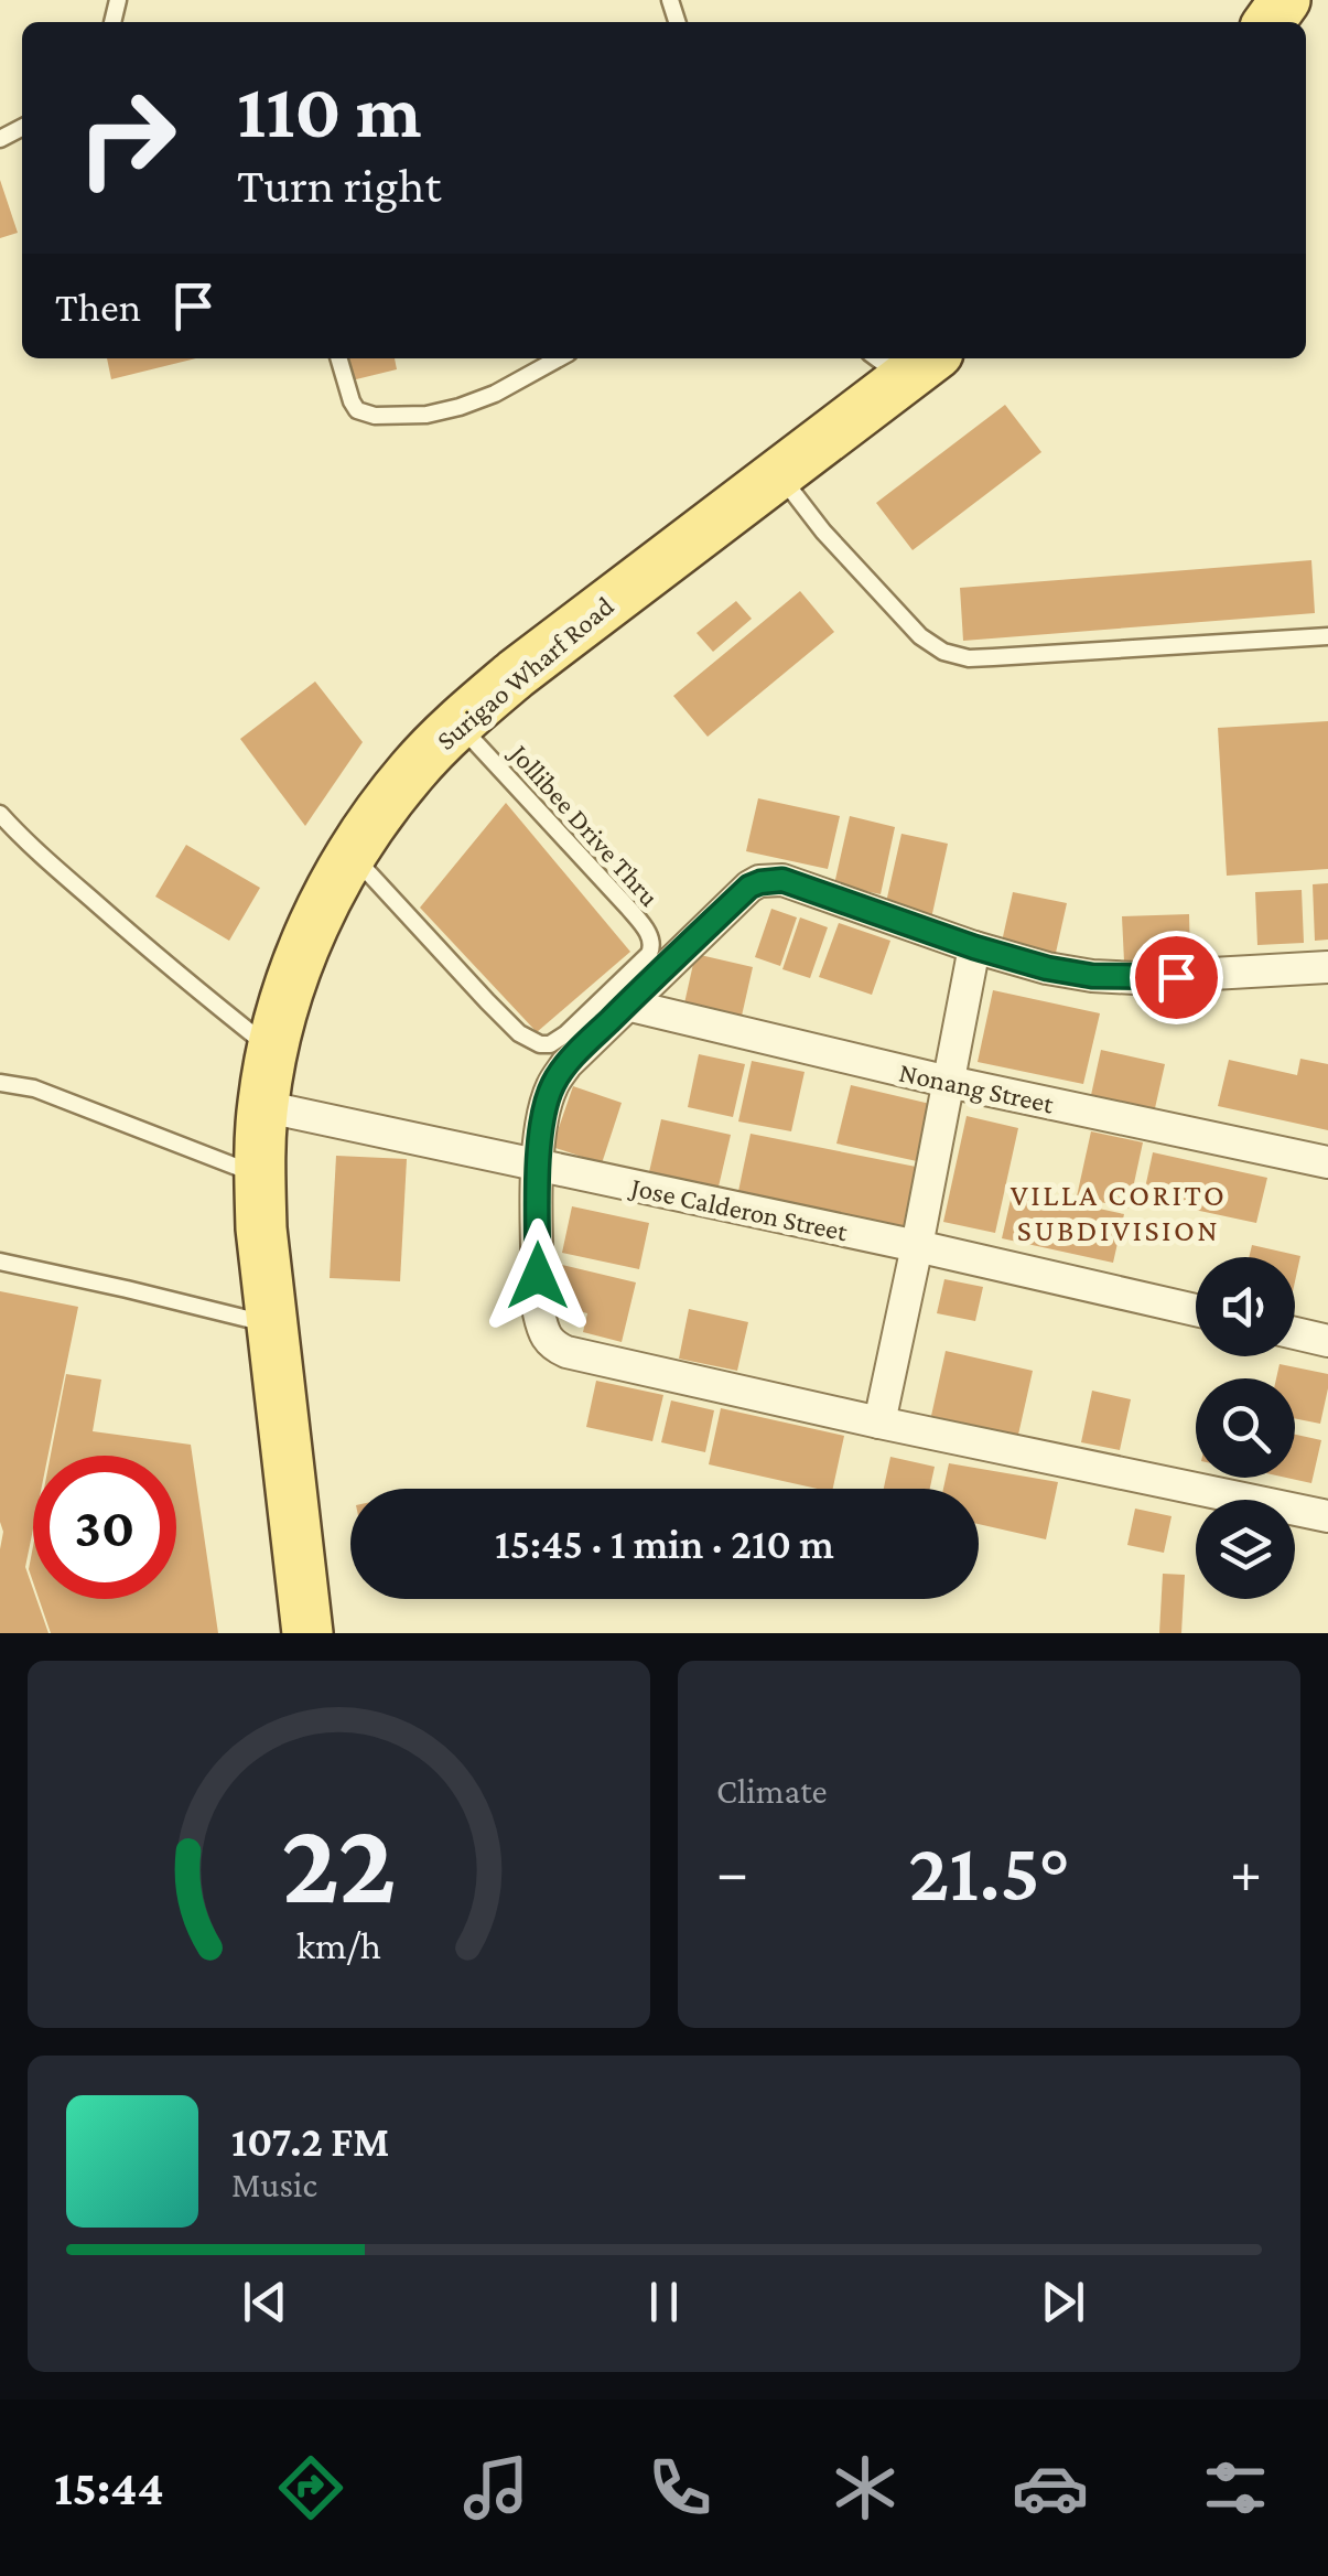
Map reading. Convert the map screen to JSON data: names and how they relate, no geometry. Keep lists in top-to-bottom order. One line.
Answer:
{"streets":{"main road":["Surigao Wharf Road"],"street":["Nonang Street","Jose Calderon Street"],"lane":["Jollibee Drive Thru"]},"crossings":[["Surigao Wharf Road","Jollibee Drive Thru"],["Surigao Wharf Road","Jose Calderon Street"]],"districts":["VILLA CORITO SUBDIVISION"],"page":{"turn":["110 m","Turn right"],"then":"Then","limit":"30","trip":"15:45 · 1 min · 210 m","tile":"Climate","heat":["−","21.5°","+"],"song":["107.2 FM","Music"],"tabs":"15:44","gauge":["22","km/h"]}}
